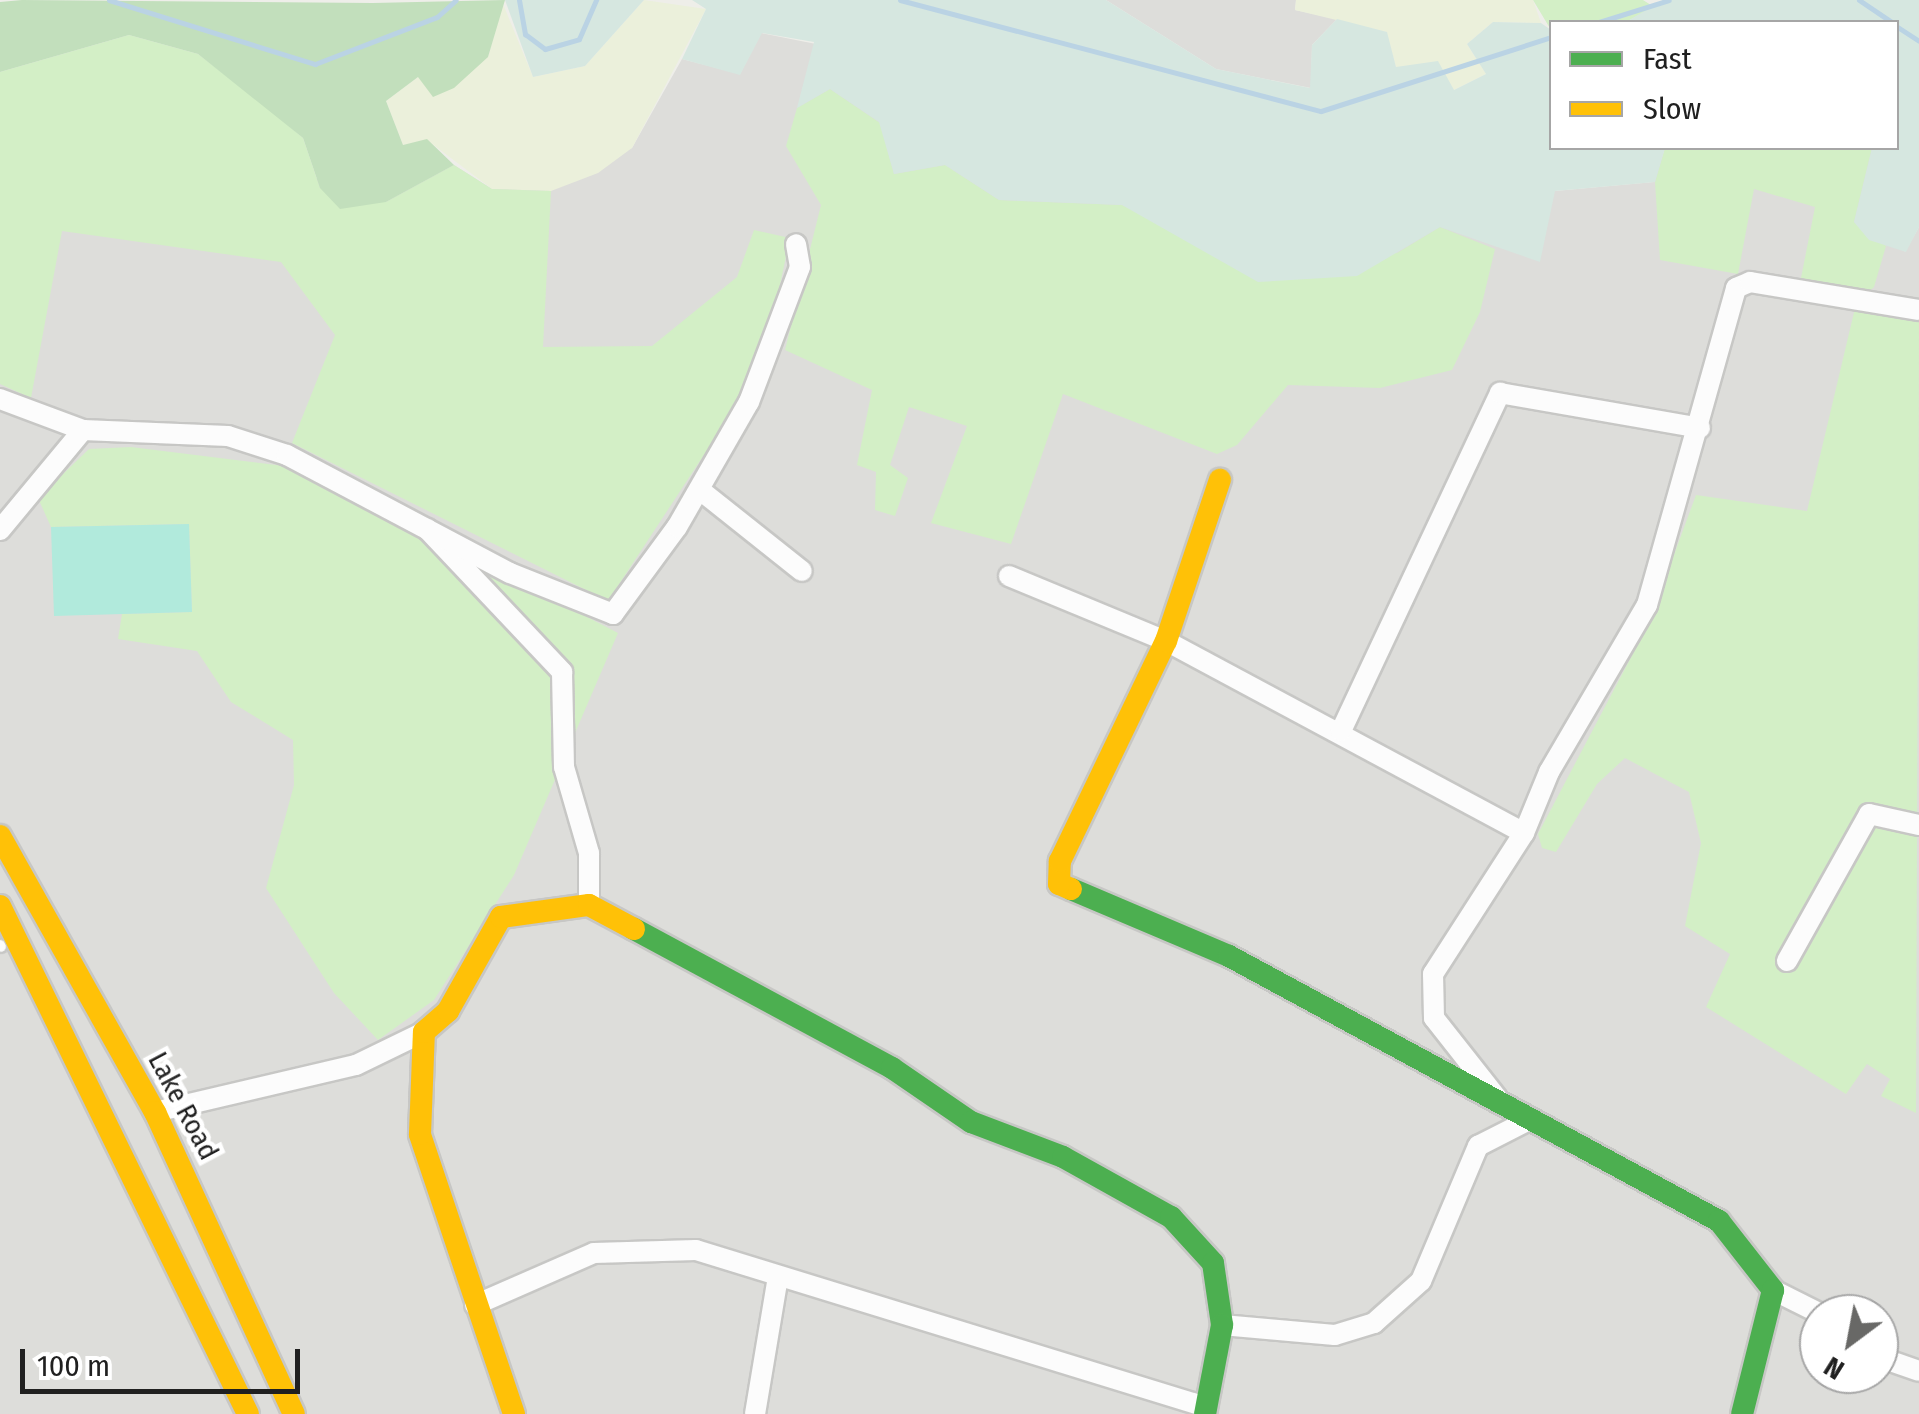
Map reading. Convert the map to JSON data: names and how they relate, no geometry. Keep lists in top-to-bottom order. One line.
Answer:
{"streets":{"street":["Lake Road"]},"legend":["Fast","Slow"],"scale_bar":"100 m","north":"bottom left"}
